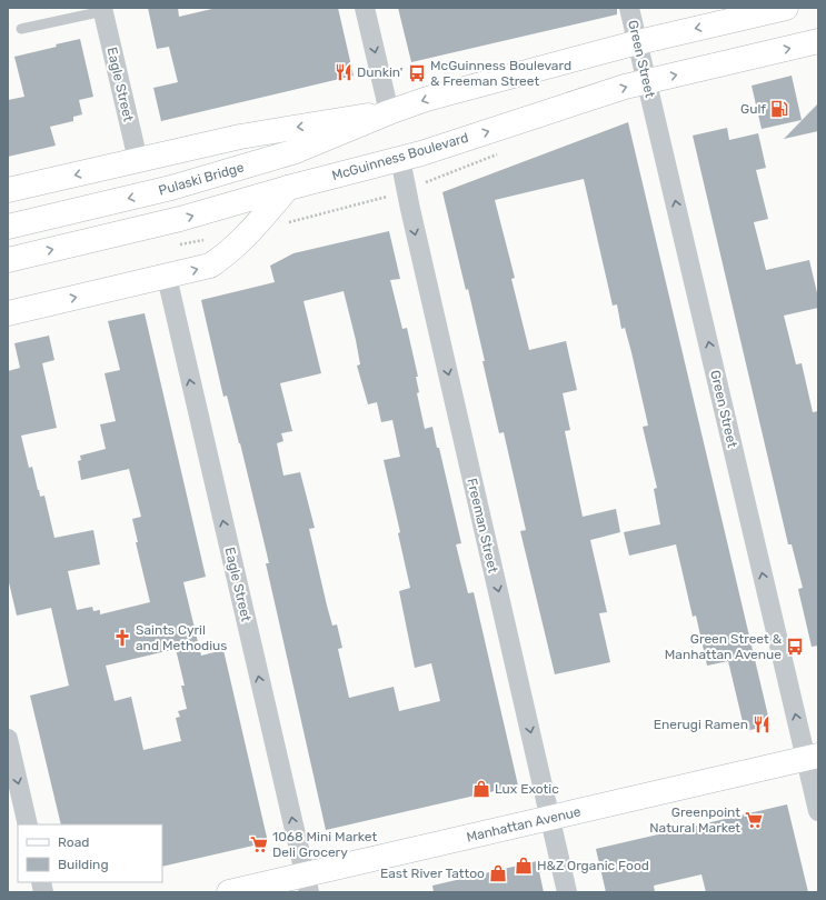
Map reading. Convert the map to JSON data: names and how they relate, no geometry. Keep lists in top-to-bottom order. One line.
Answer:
{"streets":{"main road":["McGuinness Boulevard","Pulaski Bridge","Manhattan Avenue"],"street":["Green Street","Eagle Street","Freeman Street"]},"crossings":[["Green Street","McGuinness Boulevard"],["Green Street","Manhattan Avenue"],["Eagle Street","Manhattan Avenue"],["McGuinness Boulevard","Freeman Street"],["Freeman Street","Manhattan Avenue"]],"one_way":["Green Street","Eagle Street","Freeman Street"],"places":{"restaurant":["Dunkin'","Enerugi Ramen"],"bus stop":["McGuinness Boulevard & Freeman Street","Green Street & Manhattan Avenue"],"fuel station":["Gulf"],"church":["Saints Cyril and Methodius"],"shop":["Lux Exotic","H&Z Organic Food","East River Tattoo"],"supermarket":["Greenpoint Natural Market","1068 Mini Market Deli Grocery"]},"legend":["Road","Building"]}
